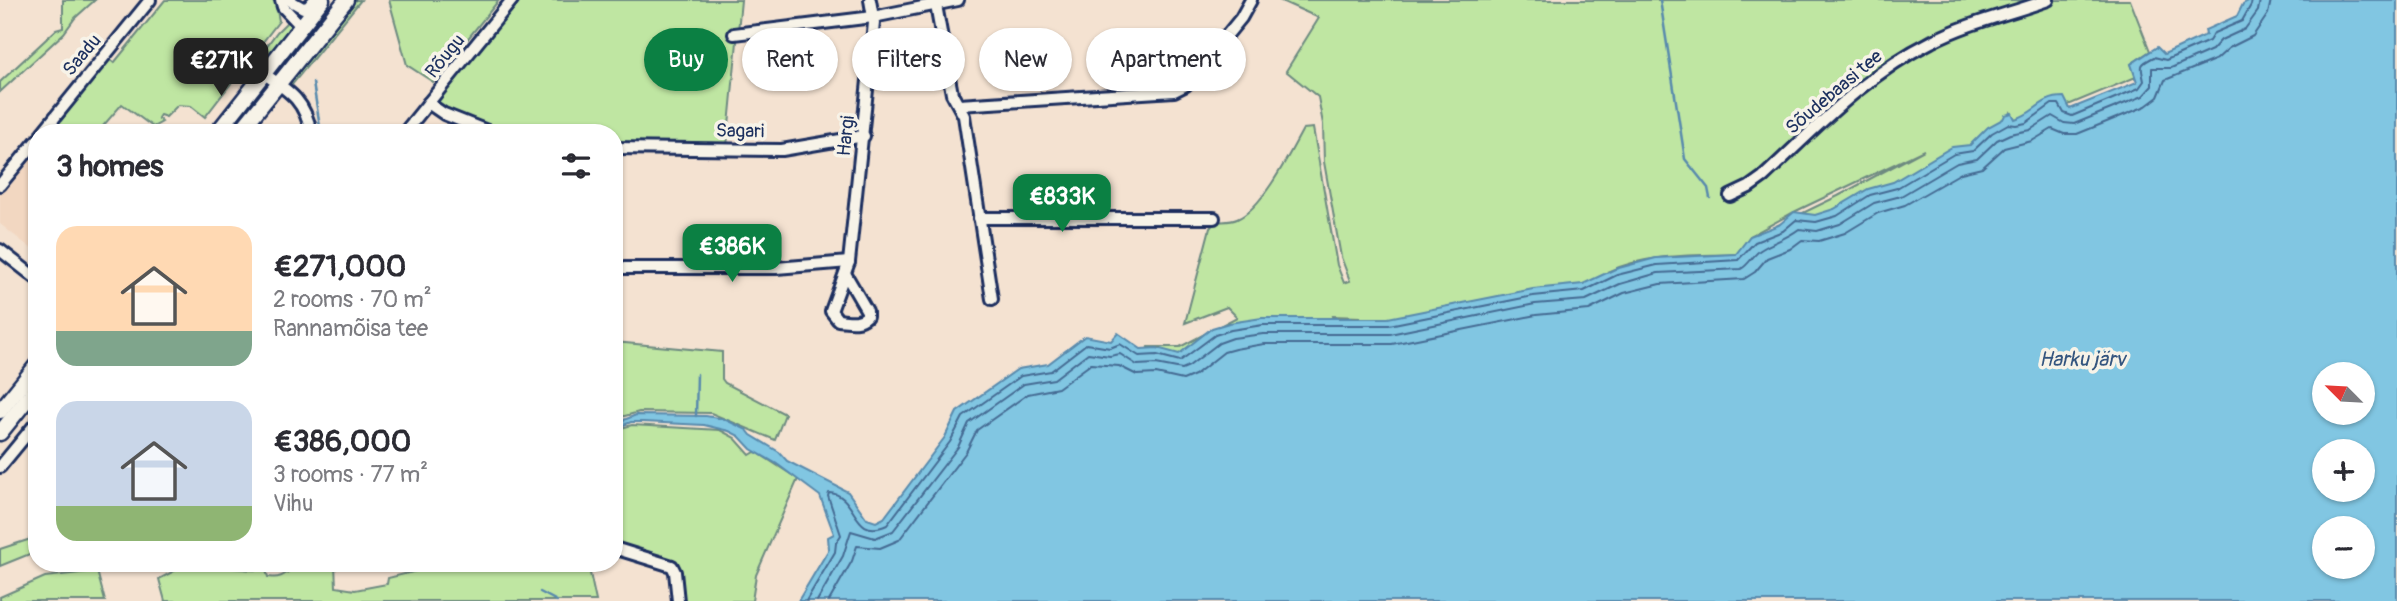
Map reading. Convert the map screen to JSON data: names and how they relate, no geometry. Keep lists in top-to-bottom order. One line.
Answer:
{"streets":{"street":["Saadu","Rõugu","Sõudebaasi tee","Sagari","Hargi"]},"crossings":[["Sagari","Hargi"]],"water":["Harku järv"],"north":"top left","page":{"chip":["Buy","Rent","Filters","New","Apartment"],"price":["€271K","€833K","€386K"],"heading":"3 homes","list":[{"name":"€271,000","note":"2 rooms · 70 m² · Rannamõisa tee"},{"name":"€386,000","note":"3 rooms · 77 m² · Vihu"}],"map_buttons":["+","−"]}}
